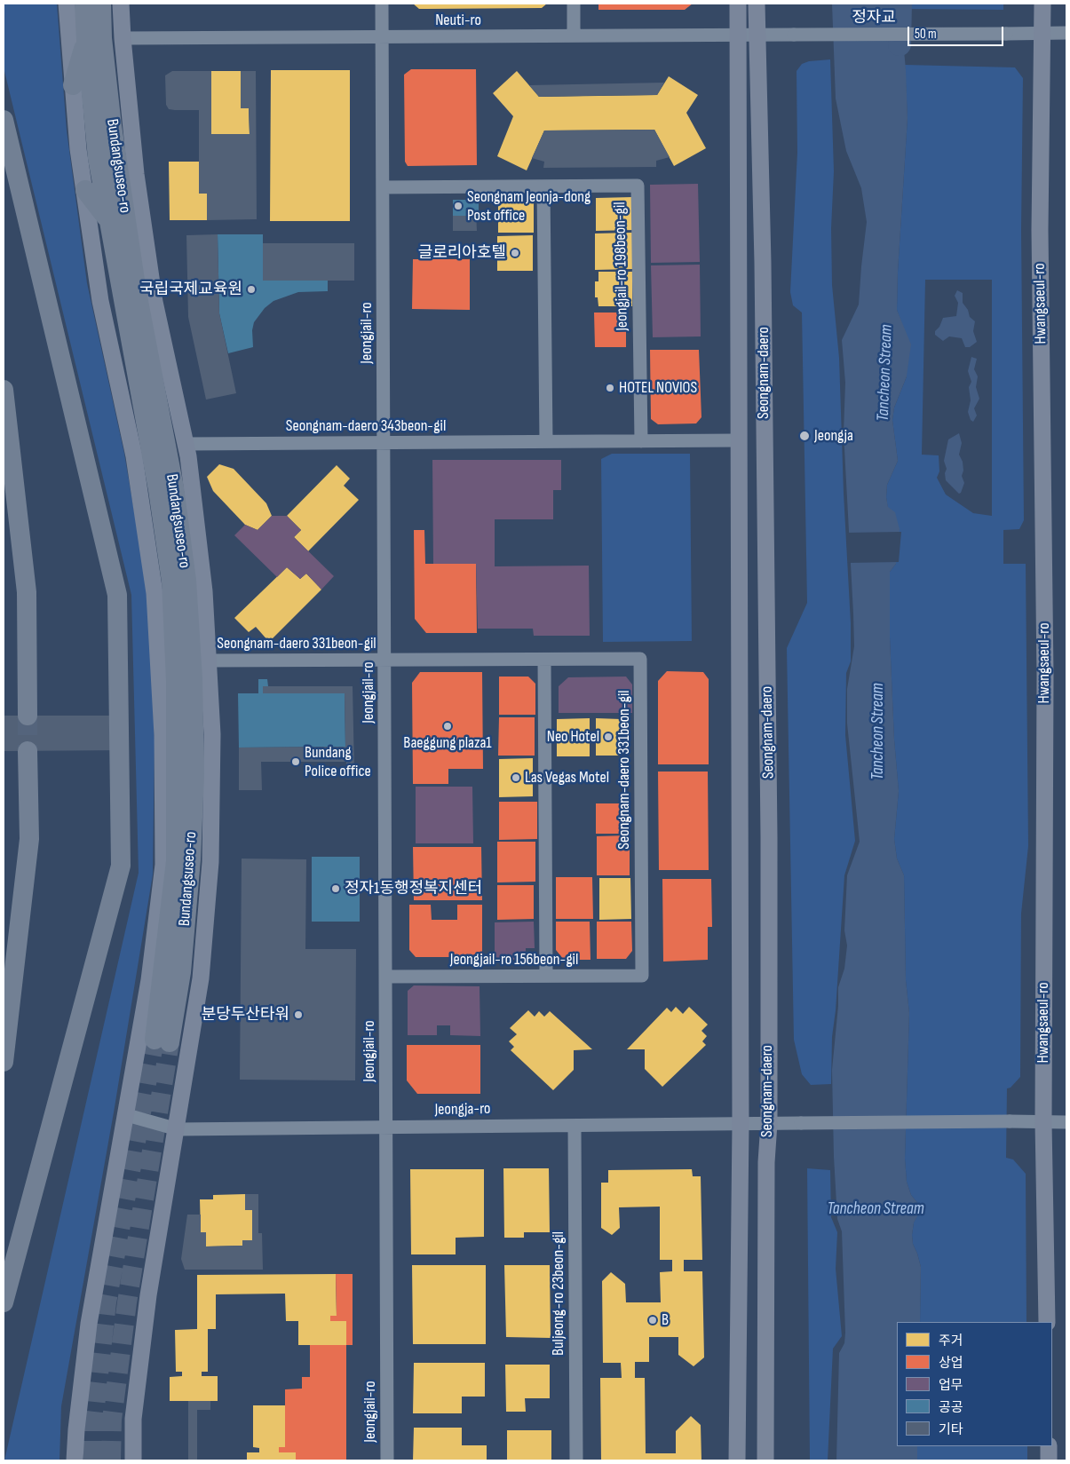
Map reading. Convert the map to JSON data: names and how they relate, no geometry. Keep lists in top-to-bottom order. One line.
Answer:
{"streets":{"highway":["Bundangsuseo-ro"],"main road":["Hwangsaeul-ro","Seongnam-daero"],"street":["정자교","Neuti-ro","Jeongjail-ro 198beon-gil","Jeongjail-ro","Seongnam-daero 343beon-gil","Seongnam-daero 331beon-gil","Jeongjail-ro 156beon-gil","Jeongja-ro","Buljeong-ro 23beon-gil"]},"crossings":[["정자교","Neuti-ro"],["정자교","Hwangsaeul-ro"],["Neuti-ro","Jeongjail-ro"],["Neuti-ro","Seongnam-daero"],["Jeongjail-ro 198beon-gil","Jeongjail-ro"],["Jeongjail-ro 198beon-gil","Seongnam-daero 343beon-gil"],["Hwangsaeul-ro","Jeongja-ro"],["Jeongjail-ro","Seongnam-daero 343beon-gil"],["Jeongjail-ro","Seongnam-daero 331beon-gil"],["Jeongjail-ro","Jeongjail-ro 156beon-gil"],["Jeongjail-ro","Jeongja-ro"],["Seongnam-daero","Seongnam-daero 343beon-gil"],["Seongnam-daero","Jeongja-ro"],["Seongnam-daero 331beon-gil","Jeongjail-ro 156beon-gil"],["Jeongja-ro","Buljeong-ro 23beon-gil"]],"water":["Tancheon Stream"],"places":["Seongnam Jeonja-dong Post office","글로리아호텔","국립국제교육원","HOTEL NOVIOS","Jeongja","Baeggung plaza1","Neo Hotel","Bundang Police office","Las Vegas Motel","정자1동행정복지센터","분당두산타워","B"],"legend":["주거","상업","업무","공공","기타"],"scale_bar":"50 m"}
